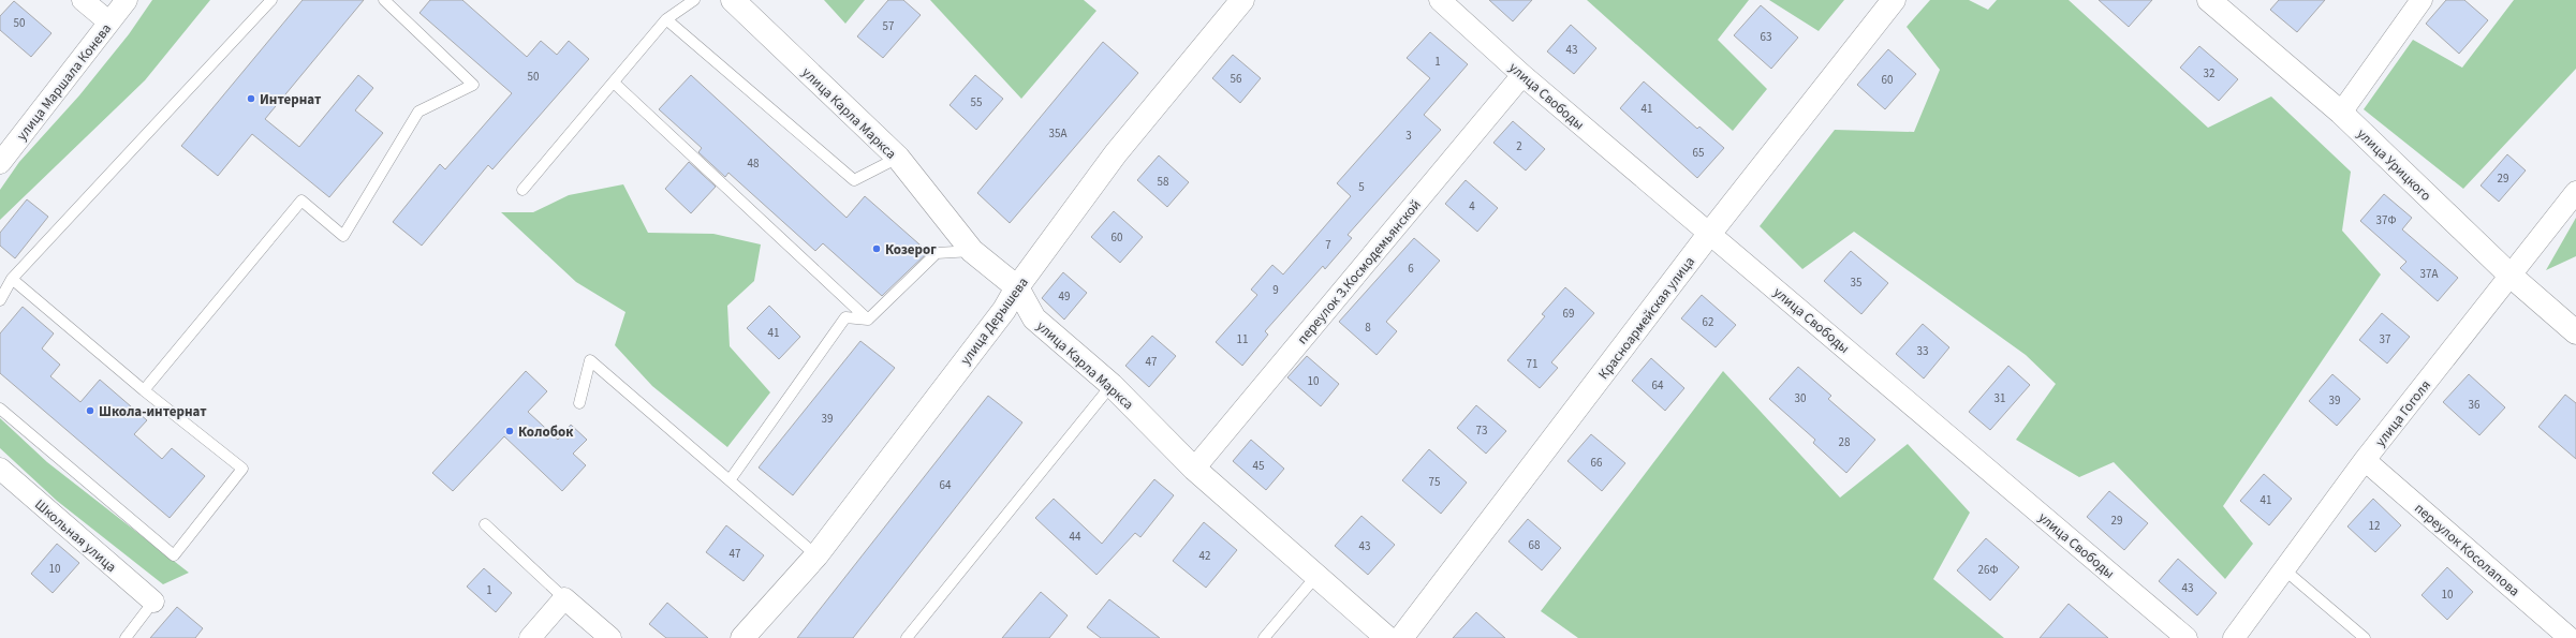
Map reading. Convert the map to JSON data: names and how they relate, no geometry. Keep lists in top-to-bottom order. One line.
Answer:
{"streets":{"street":["улица Маршала Конева","улица Свободы","улица Карла Маркса","улица Урицкого","переулок З.Космодемьянской","Красноармейская улица","улица Дерышева","улица Гоголя","Школьная улица","переулок Косолапова"]},"crossings":[["улица Свободы","переулок З.Космодемьянской"],["улица Свободы","Красноармейская улица"],["улица Карла Маркса","переулок З.Космодемьянской"],["улица Карла Маркса","улица Дерышева"],["улица Урицкого","улица Гоголя"],["улица Гоголя","переулок Косолапова"]],"places":["Интернат","Козерог","Школа-интернат","Колобок"],"house_numbers":["50","57","63","43","1","32","50","56","60","55","41","35А","3","2","65","48","29","58","5","4","37Ф","60","7","6","37А","35","9","49","69","62","8","41","11","37","33","47","71","10","64","30","31","39","36","39","73","28","66","45","75","64","41","29","12","44","68","43","47","42","10","26Ф","43","1","10"]}
